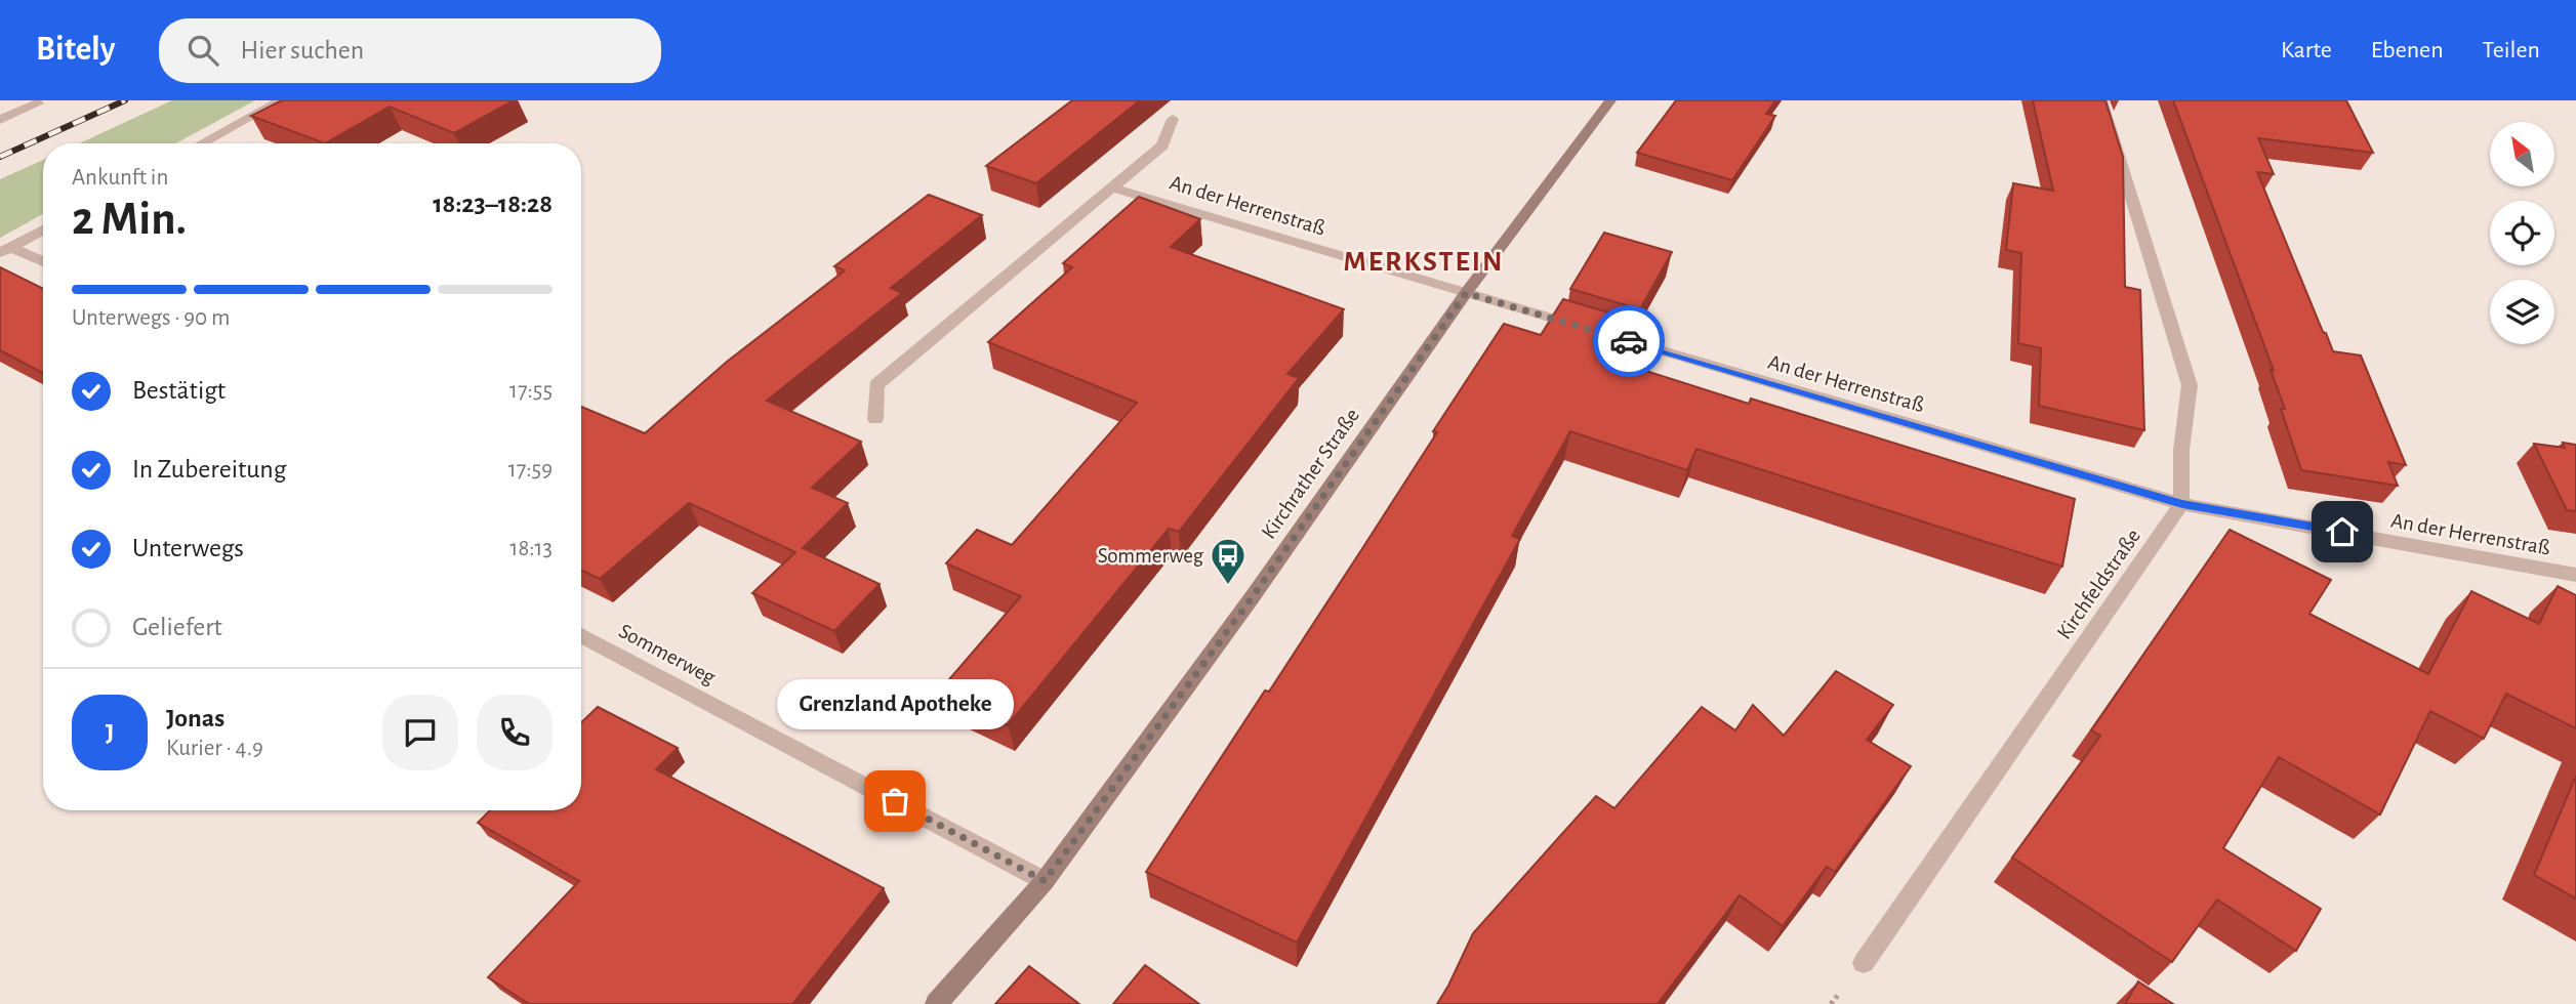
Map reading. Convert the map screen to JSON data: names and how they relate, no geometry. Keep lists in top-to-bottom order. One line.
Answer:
{"streets":{"main road":["Kirchrather Straße"],"street":["An der Herrenstraß","Kirchfeldstraße","Sommerweg"]},"crossings":[["An der Herrenstraß","Kirchrather Straße"],["An der Herrenstraß","Kirchfeldstraße"],["Kirchrather Straße","Sommerweg"]],"districts":["MERKSTEIN"],"places":{"bus stop":["Sommerweg"],"other":["Grenzland Apotheke"]},"north":"top left","page":{"header":"Bitely","search":"Hier suchen","nav":["Karte","Ebenen","Teilen"],"heading":["2 Min.","Ankunft in","18:23–18:28"],"panel":["Jonas","Kurier · 4.9"],"bar":"Unterwegs · 90 m","list":[["Bestätigt","17:55"],["In Zubereitung","17:59"],["Unterwegs","18:13"],"Geliefert"],"bubble":"Grenzland Apotheke","round":"J"}}
